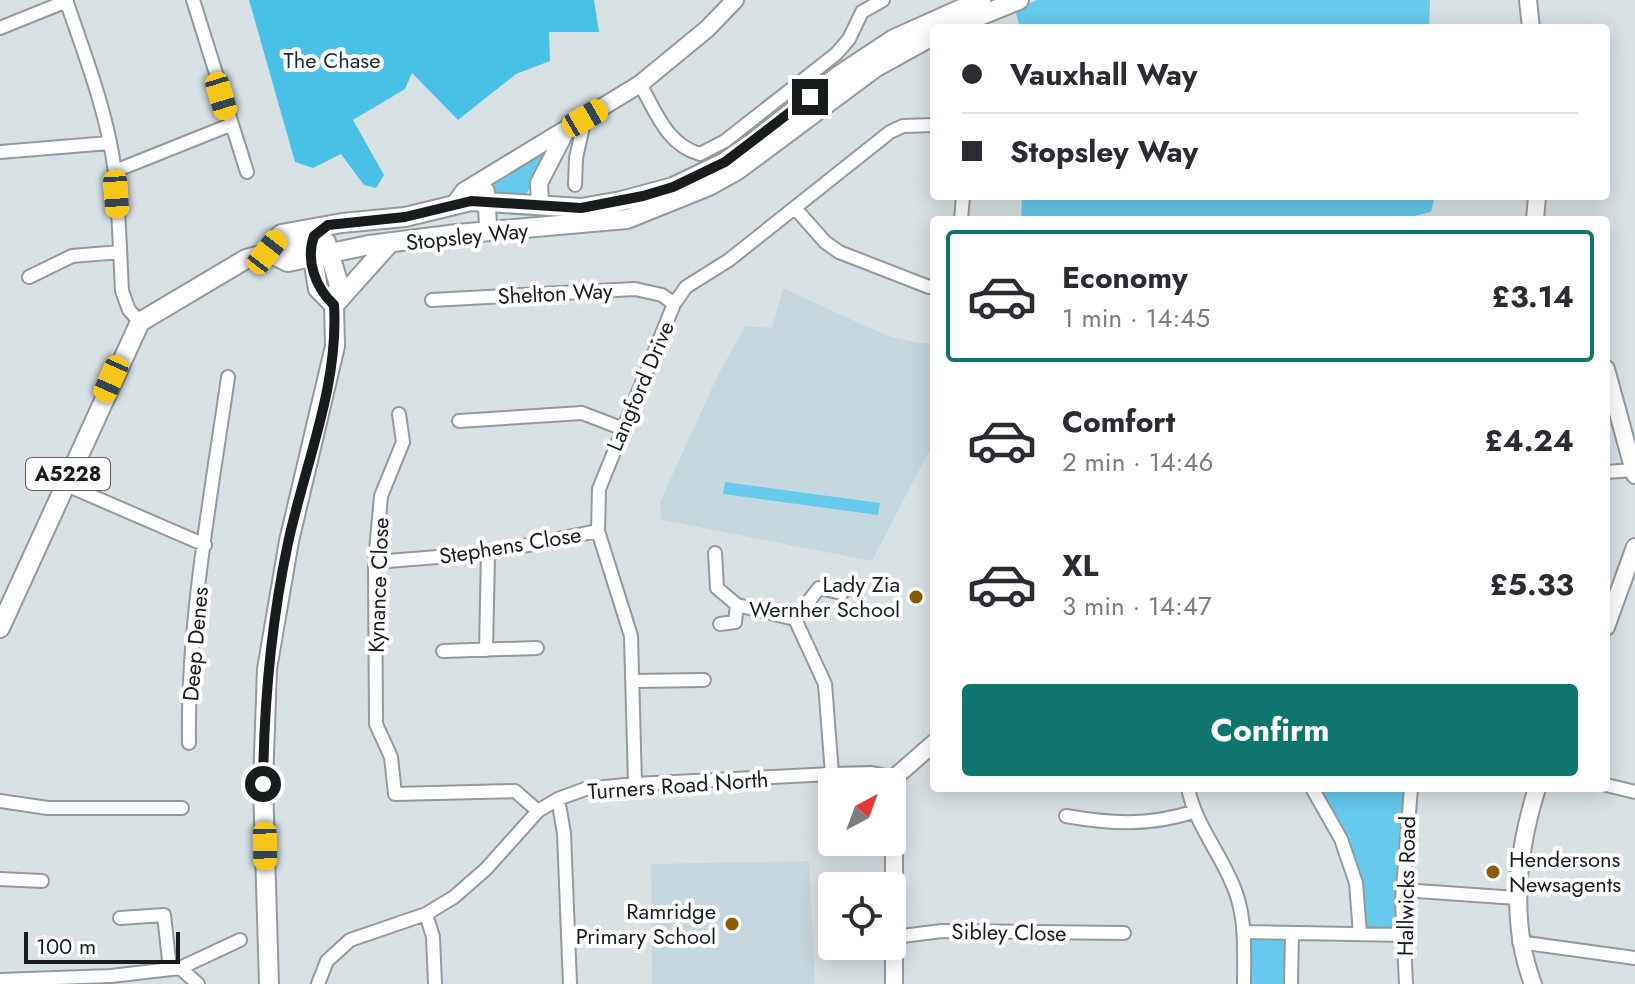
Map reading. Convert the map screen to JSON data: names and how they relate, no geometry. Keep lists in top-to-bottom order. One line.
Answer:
{"streets":{"main road":["Stopsley Way","A5228"],"street":["Shelton Way","Langford Drive","Stephens Close","Kynance Close","Deep Denes","Turners Road North","Hallwicks Road","Sibley Close"]},"crossings":[["Stopsley Way","A5228"],["Shelton Way","Langford Drive"],["Langford Drive","Stephens Close"],["Langford Drive","Turners Road North"],["Stephens Close","Kynance Close"],["Kynance Close","Turners Road North"]],"parks":["The Chase"],"places":["Lady Zia Wernher School","Hendersons Newsagents","Ramridge Primary School"],"scale_bar":"100 m","north":"top right","page":{"banner":["Vauxhall Way","Stopsley Way"],"list":[{"name":"Economy","note":"1 min · 14:45","value":"£3.14"},{"name":"Comfort","note":"2 min · 14:46","value":"£4.24"},{"name":"XL","note":"3 min · 14:47","value":"£5.33"}],"buttons":"Confirm","scale":"100 m"}}
